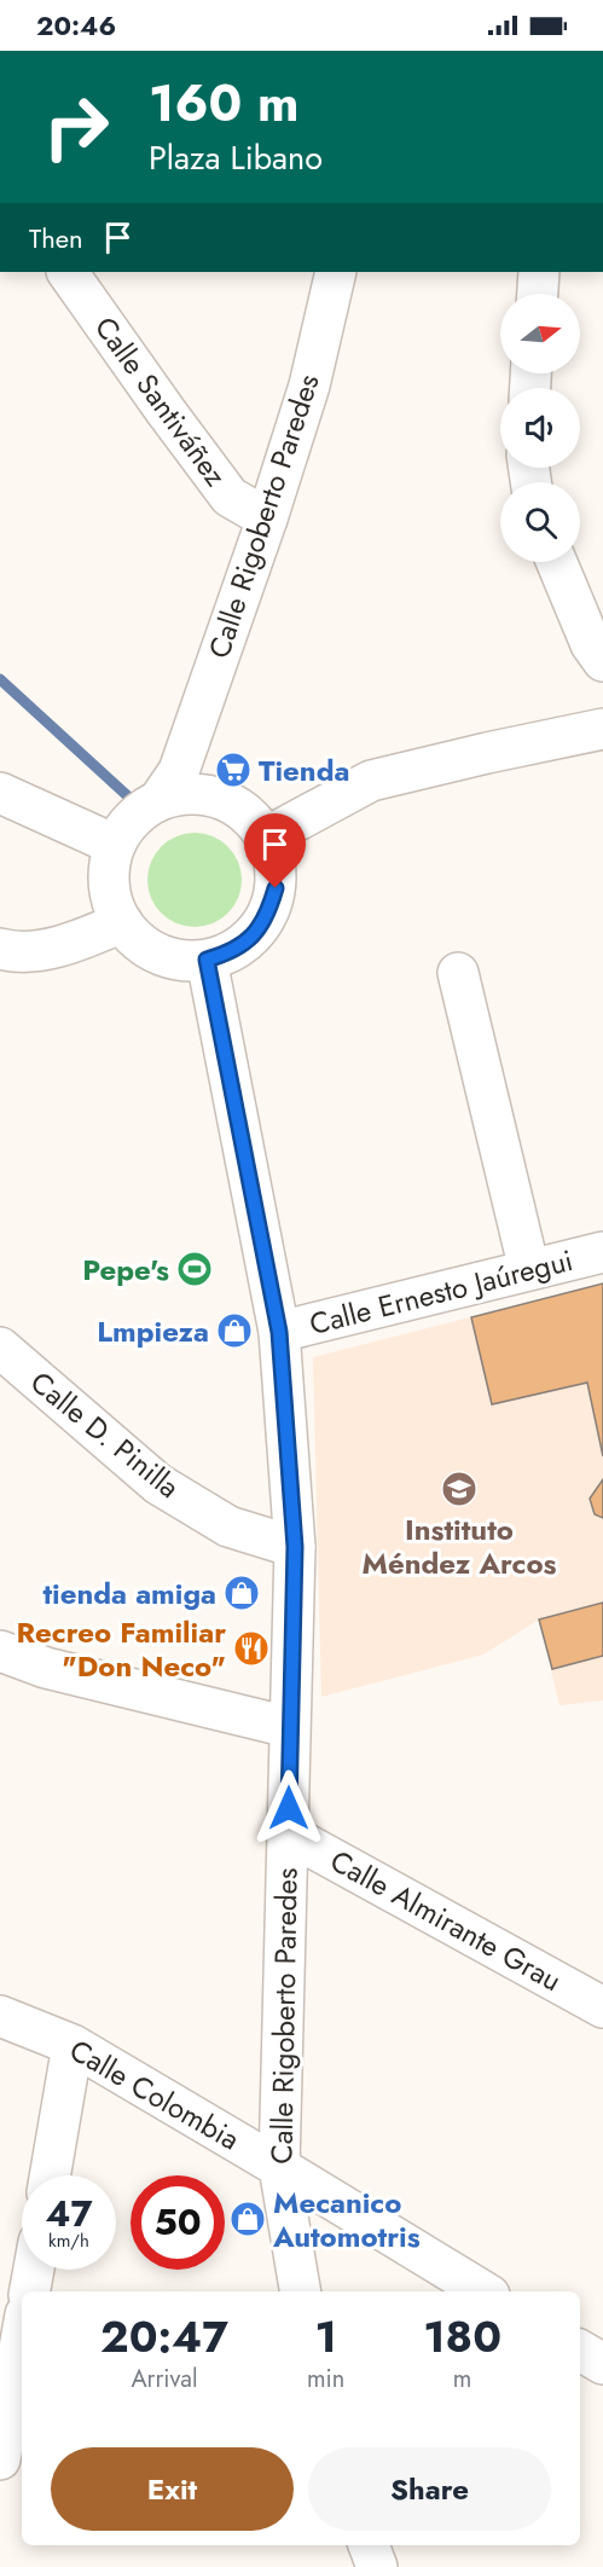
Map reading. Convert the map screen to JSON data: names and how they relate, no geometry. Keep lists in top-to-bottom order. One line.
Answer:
{"streets":{"street":["Calle Santiváñez","Calle Rigoberto Paredes","Calle Ernesto Jaúregui","Calle D. Pinilla","Calle Almirante Grau","Calle Colombia"]},"crossings":[["Calle Santiváñez","Calle Rigoberto Paredes"],["Calle Rigoberto Paredes","Calle Ernesto Jaúregui"],["Calle Rigoberto Paredes","Calle D. Pinilla"],["Calle Rigoberto Paredes","Calle Almirante Grau"],["Calle Rigoberto Paredes","Calle Colombia"]],"places":{"supermarket":["Tienda"],"sports":["Pepe's"],"shop":["Lmpieza","tienda amiga","Mecanico Automotris"],"school or university":["Instituto Méndez Arcos"],"restaurant":["Recreo Familiar \"Don Neco\""]},"north":"right","page":{"status":"20:46","turn":["160 m","Plaza Libano"],"then":"Then","speed":"47 km/h","limit":"50","eta":["20:47","Arrival","1","min","180","m"],"buttons":["Exit","Share"]}}
